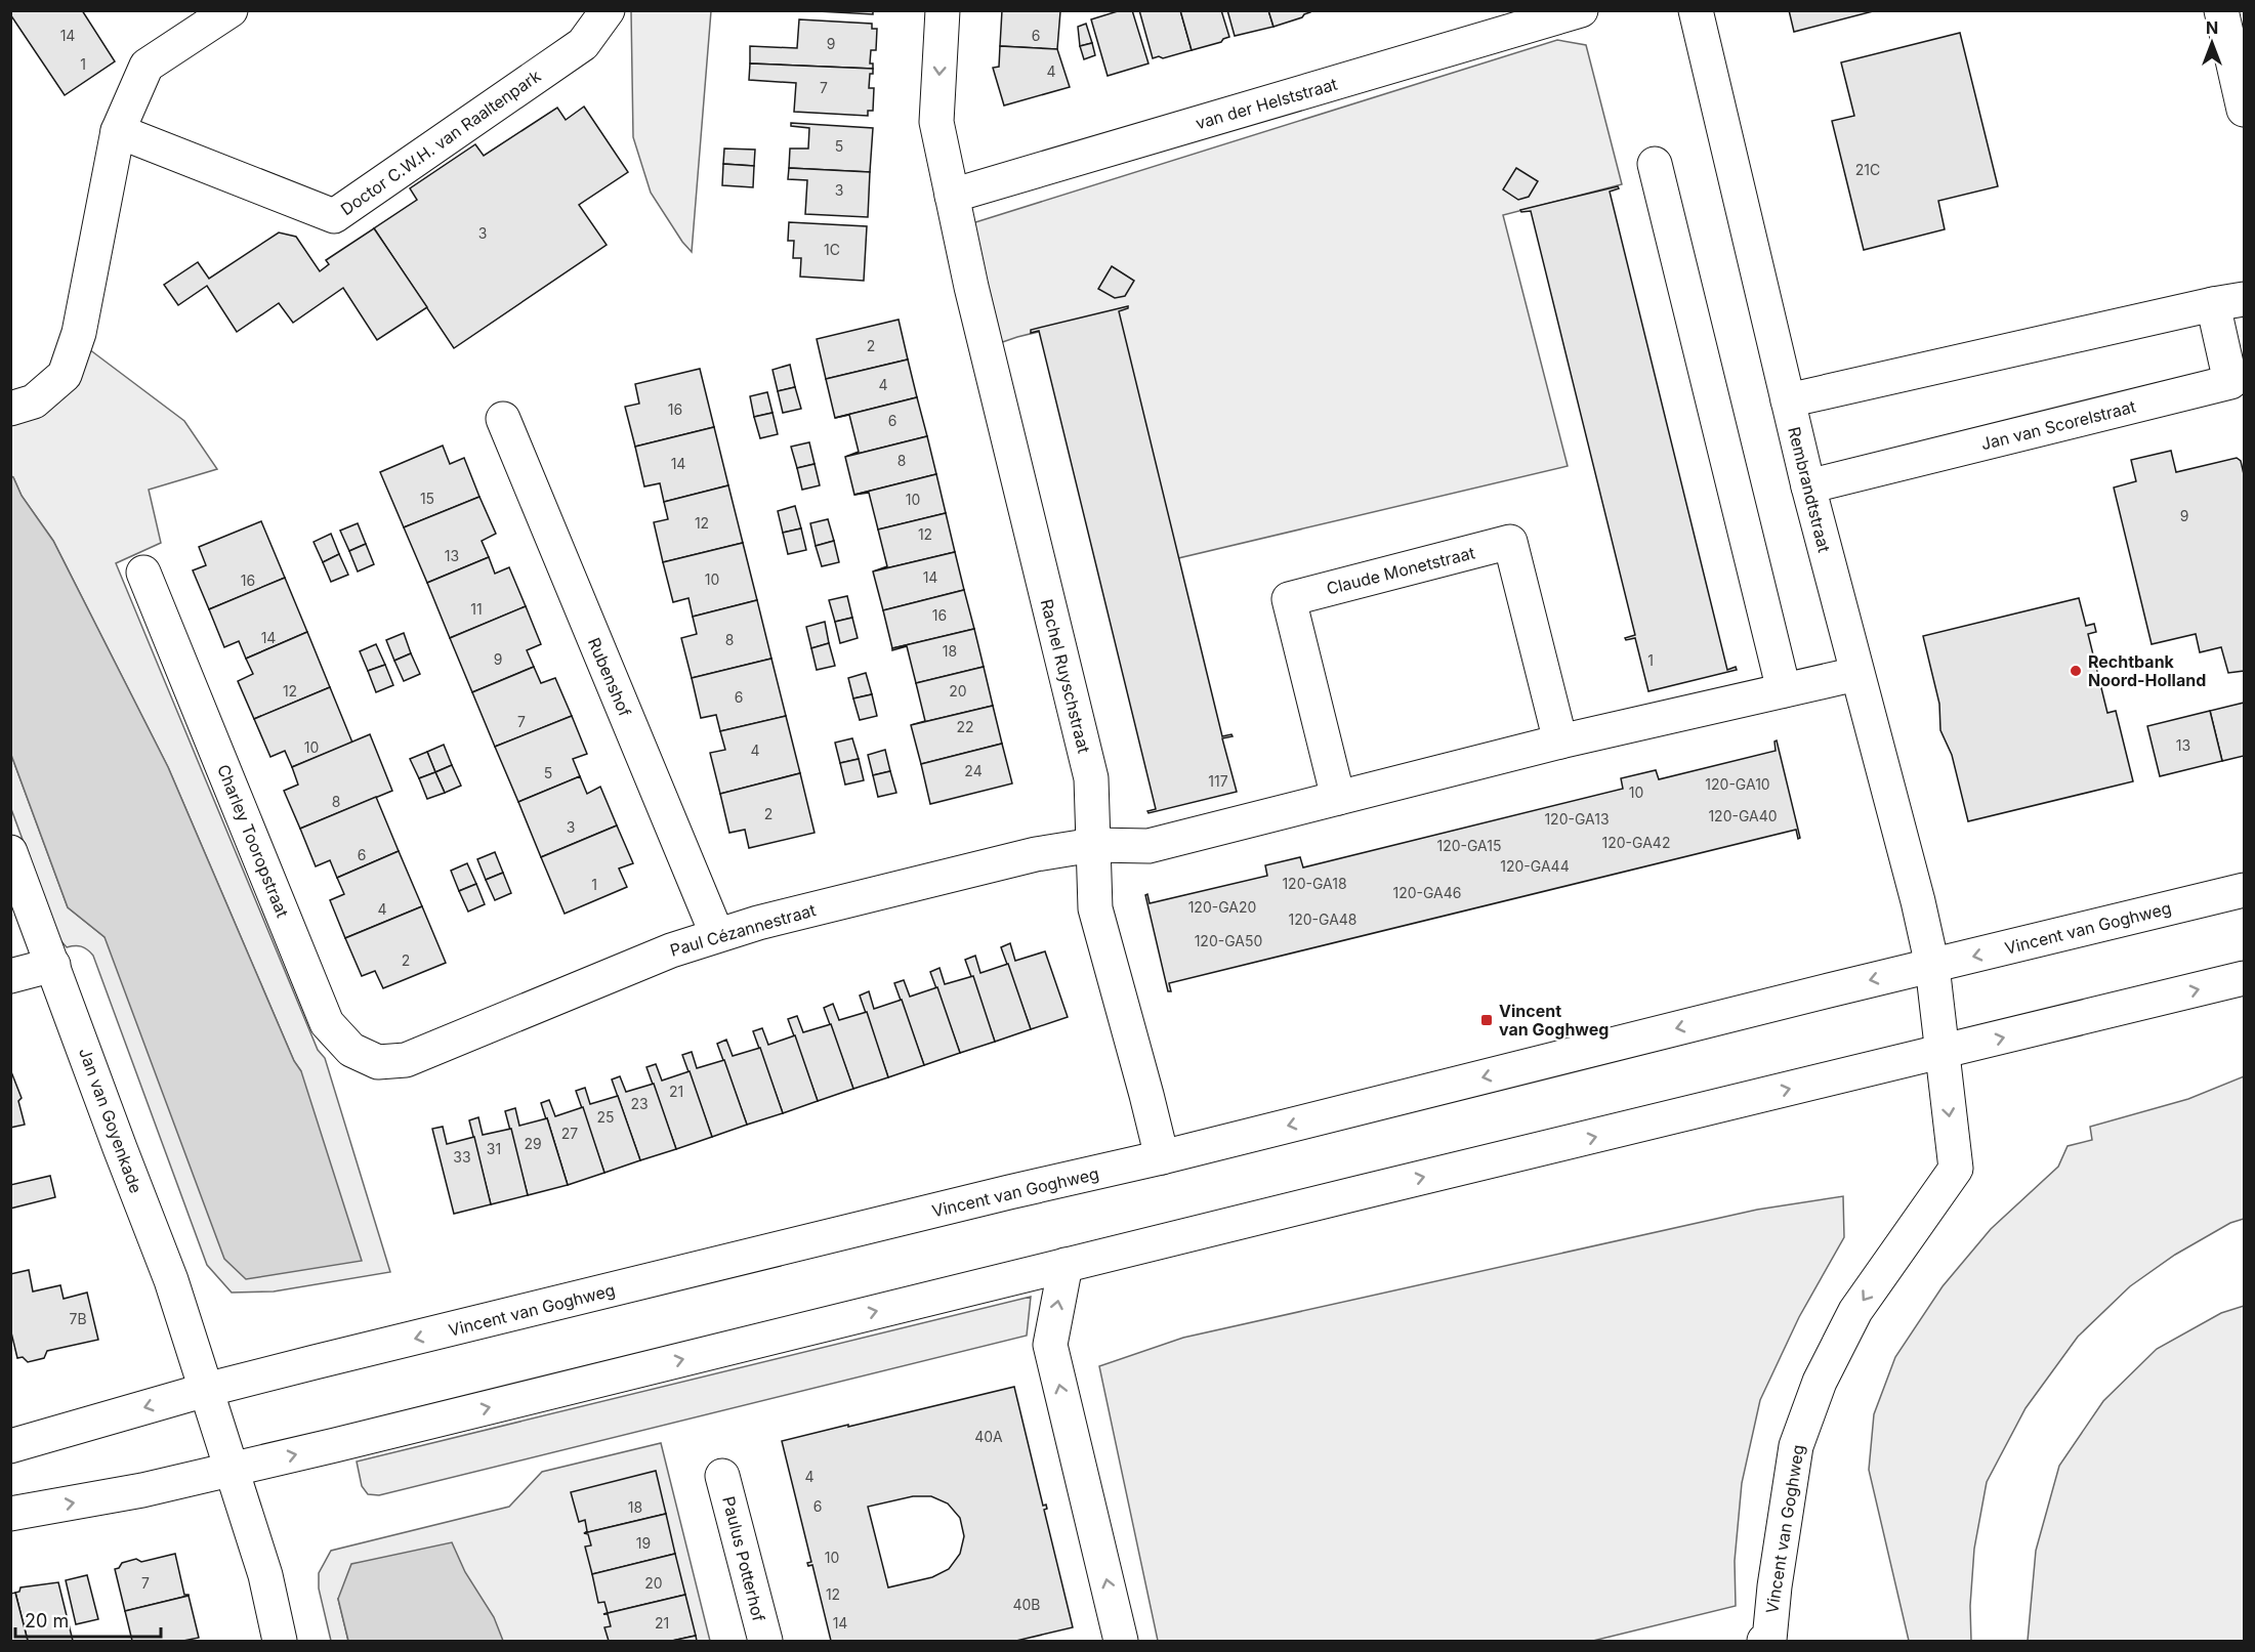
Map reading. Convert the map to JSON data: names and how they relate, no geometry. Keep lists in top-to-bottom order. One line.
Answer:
{"streets":{"street":["van der Helststraat","Doctor C.W.H. van Raaltenpark","Jan van Scorelstraat","Rembrandtstraat","Claude Monetstraat","Rachel Ruyschstraat","Rubenshof","Charley Tooropstraat","Vincent van Goghweg","Paul Cézannestraat","Jan van Goyenkade","Paulus Potterhof"]},"crossings":[["van der Helststraat","Rachel Ruyschstraat"],["Jan van Scorelstraat","Rembrandtstraat"],["Rembrandtstraat","Vincent van Goghweg"],["Rachel Ruyschstraat","Vincent van Goghweg"],["Rachel Ruyschstraat","Paul Cézannestraat"],["Rubenshof","Paul Cézannestraat"],["Charley Tooropstraat","Paul Cézannestraat"],["Vincent van Goghweg","Jan van Goyenkade"]],"places":{"other":["Rechtbank Noord-Holland"],"transit":["Vincent van Goghweg"]},"house_numbers":["14","6","9","1","4","7","5","21C","3","3","1C","2","4","16","6","8","14","15","10","9","12","12","13","14","10","16","11","16","14","8","18","9","1","12","20","6","7","22","13","10","4","24","5","117","120-GA10","10","8","2","120-GA40","120-GA13","3","120-GA42","120-GA15","6","120-GA44","120-GA18","1","120-GA46","120-GA20","4","120-GA48","120-GA50","2","21","23","25","27","29","31","33","7B","40A","4","6","18","19","10","7","20","12","40B","21","14"],"scale_bar":"20 m","north":"top"}
